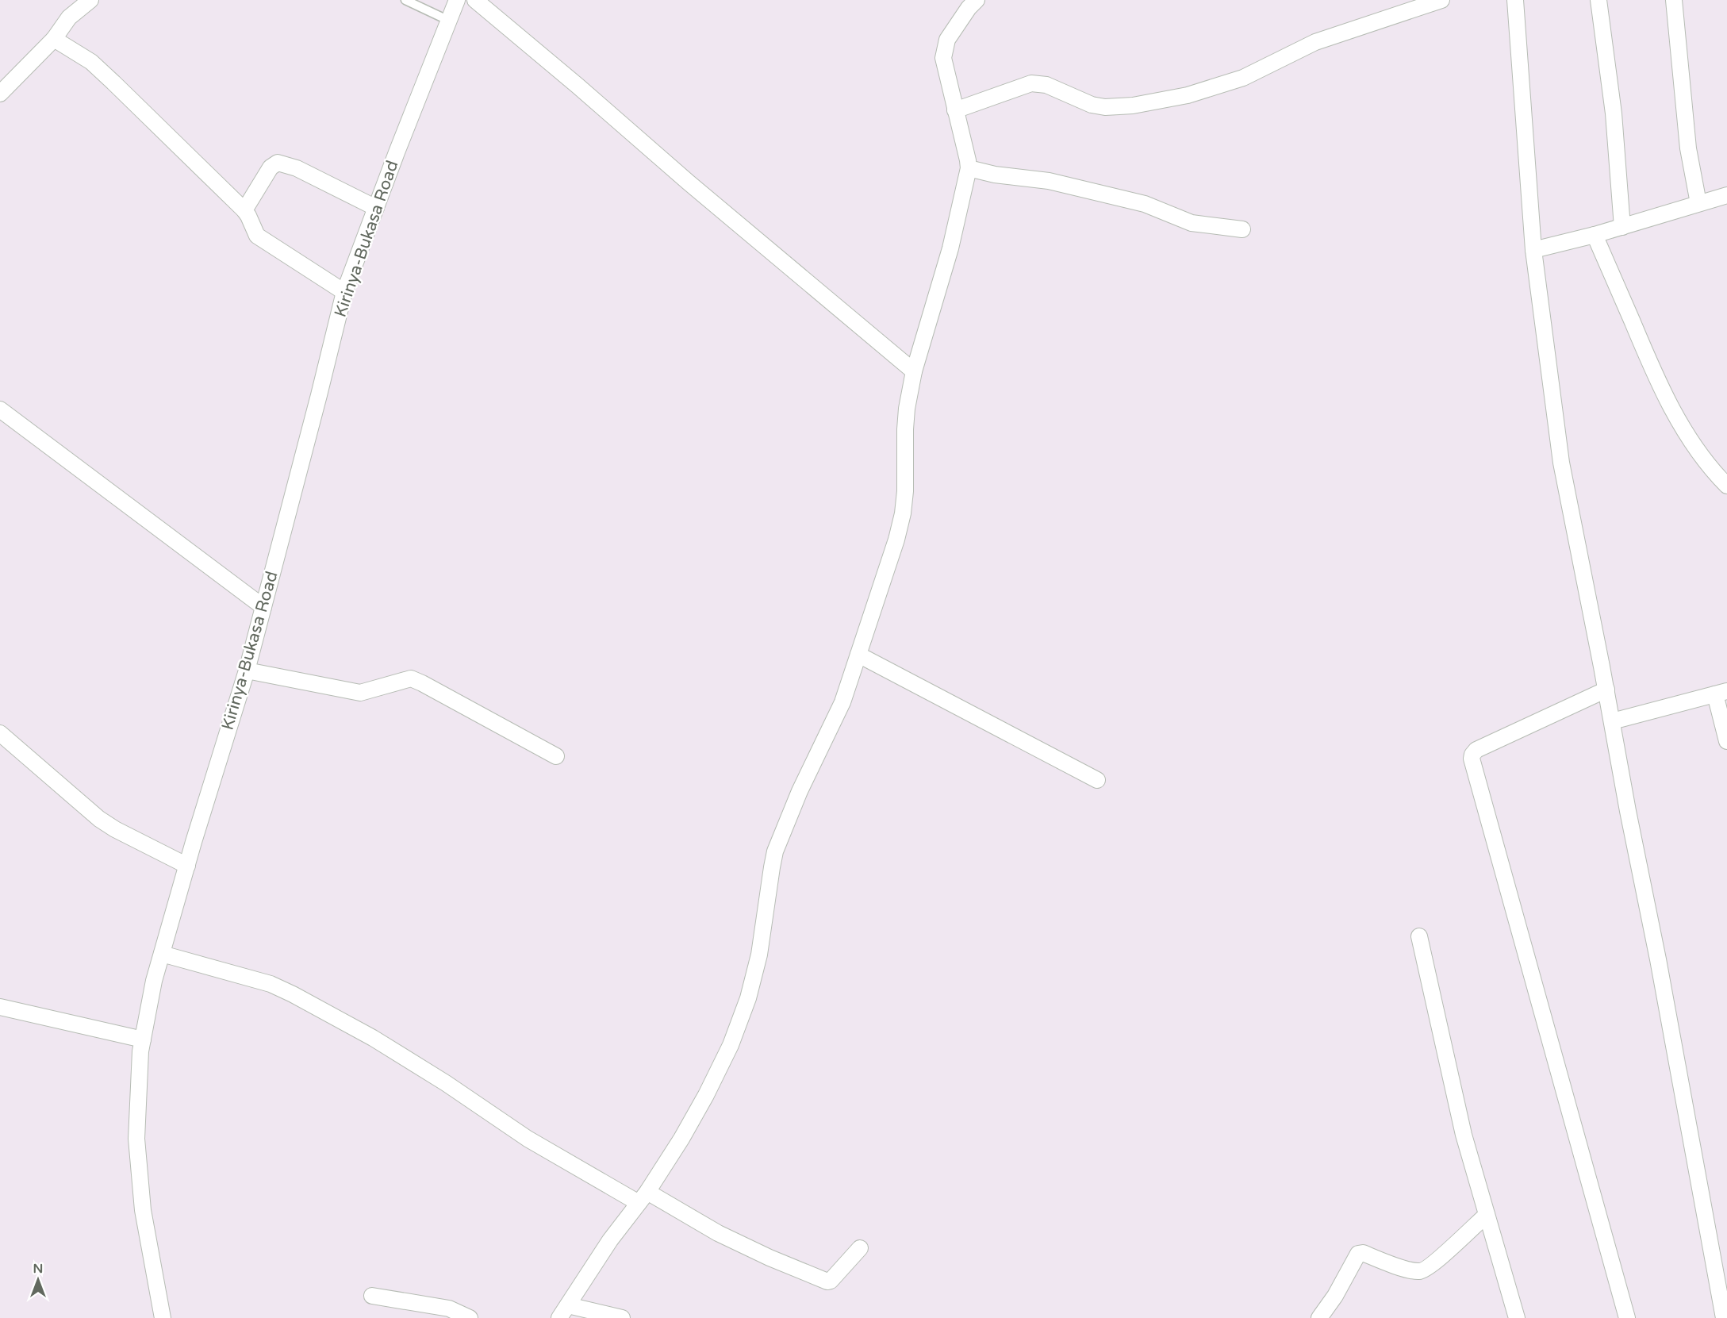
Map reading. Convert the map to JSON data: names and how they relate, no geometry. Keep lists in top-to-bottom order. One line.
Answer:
{"streets":{"street":["Kirinya-Bukasa Road"]},"north":"top"}
